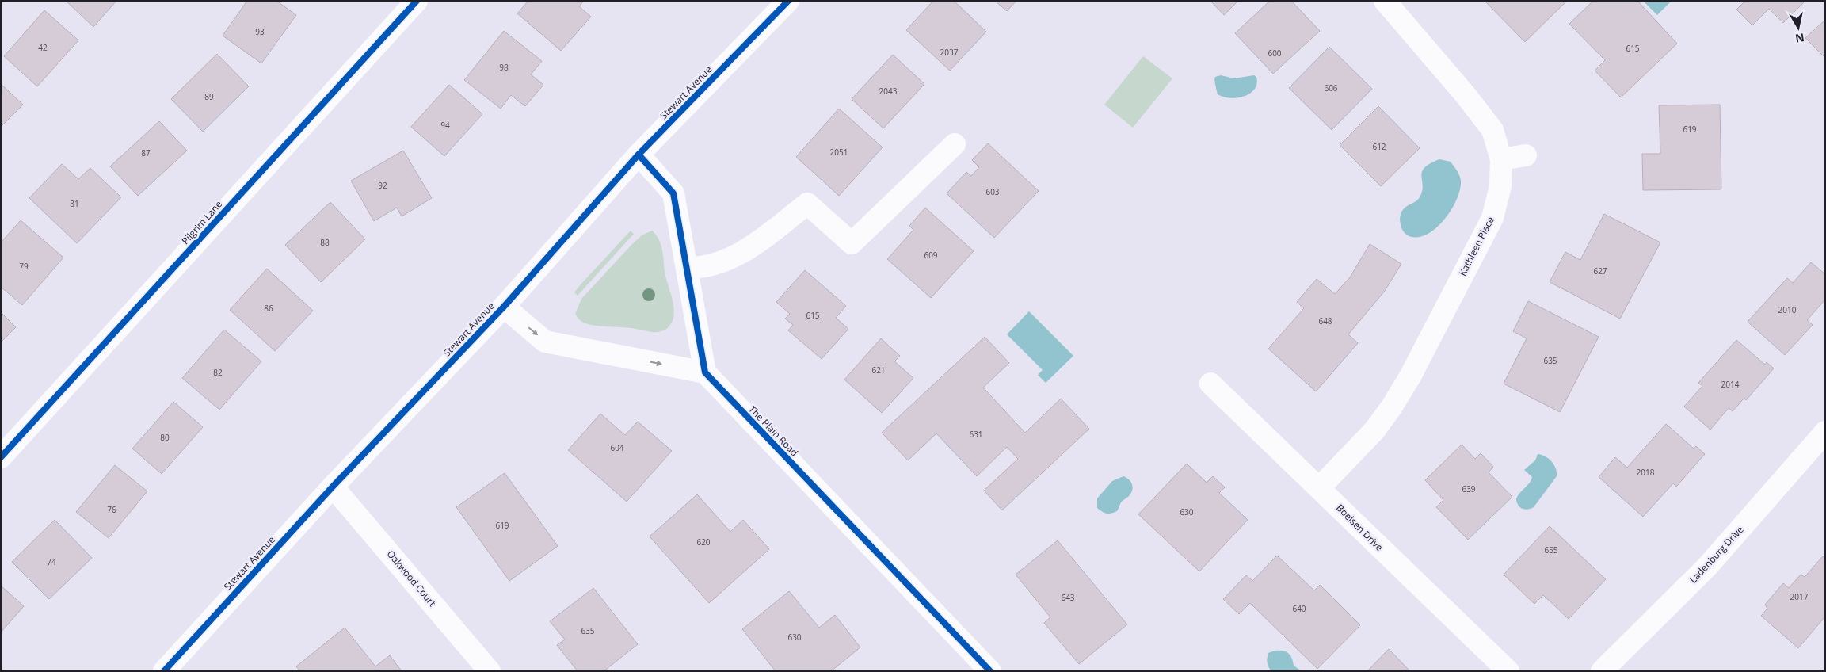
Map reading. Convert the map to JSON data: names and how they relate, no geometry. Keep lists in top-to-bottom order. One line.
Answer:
{"streets":{"street":["Stewart Avenue","Pilgrim Lane","Kathleen Place","The Plain Road","Boelsen Drive","Ladenburg Drive","Oakwood Court"]},"crossings":[["Stewart Avenue","Oakwood Court"],["Kathleen Place","Boelsen Drive"]],"house_numbers":["93","42","615","2037","600","98","606","2043","89","94","619","612","2051","87","92","603","81","88","609","79","627","86","2010","615","648","635","621","82","2014","631","80","604","2018","639","76","630","619","620","655","74","2017","643","640","635","630"],"north":"bottom"}
